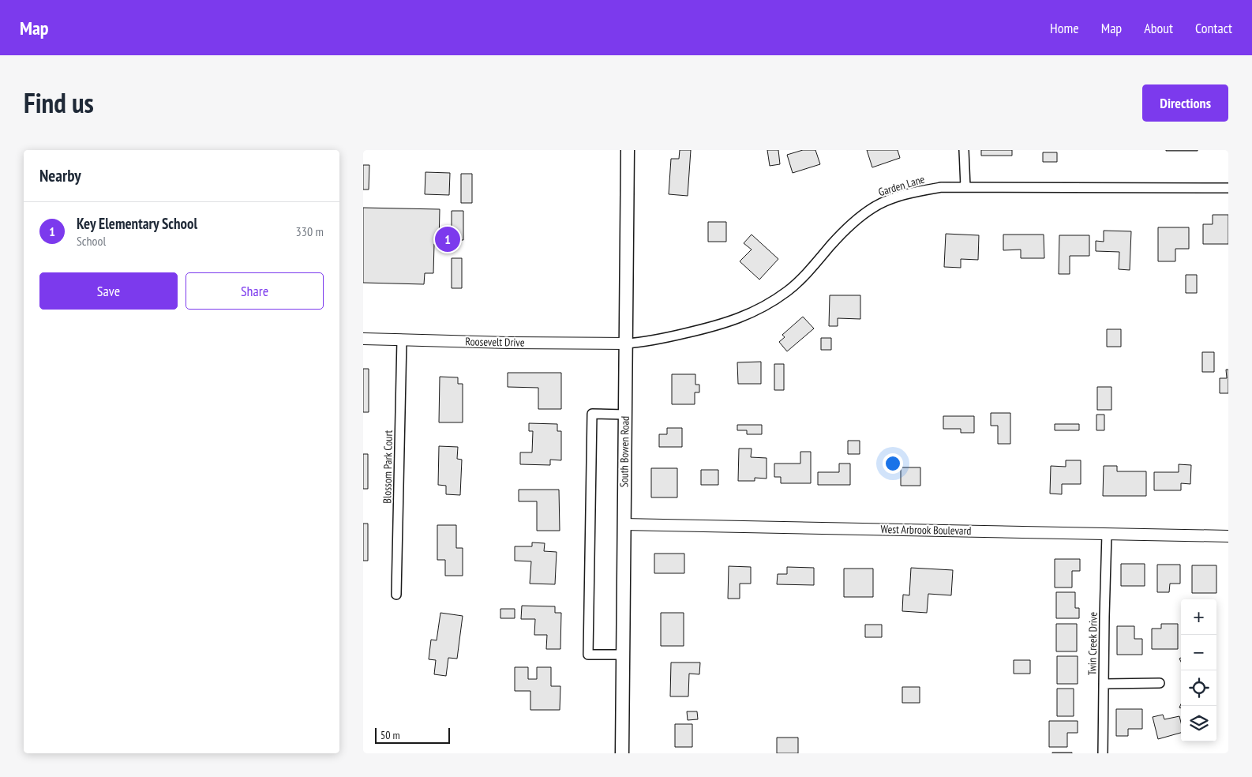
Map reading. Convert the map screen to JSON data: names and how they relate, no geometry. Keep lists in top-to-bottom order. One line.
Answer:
{"streets":{"main road":["South Bowen Road"],"street":["Garden Lane","Roosevelt Drive","Blossom Park Court","West Arbrook Boulevard","Twin Creek Drive"]},"crossings":[["Garden Lane","Roosevelt Drive"],["Garden Lane","South Bowen Road"],["Roosevelt Drive","South Bowen Road"],["Roosevelt Drive","Blossom Park Court"],["South Bowen Road","West Arbrook Boulevard"],["West Arbrook Boulevard","Twin Creek Drive"]],"scale_bar":"50 m","page":{"header":"Map","nav":["Home","Map","About","Contact"],"title":"Find us","buttons":["Directions",["Save","Share"]],"heading":"Nearby","list":[{"mark":"1","name":"Key Elementary School","note":"School","value":"330 m"}],"pins":"1","map_buttons":["+","−"],"scale":"50 m"}}
